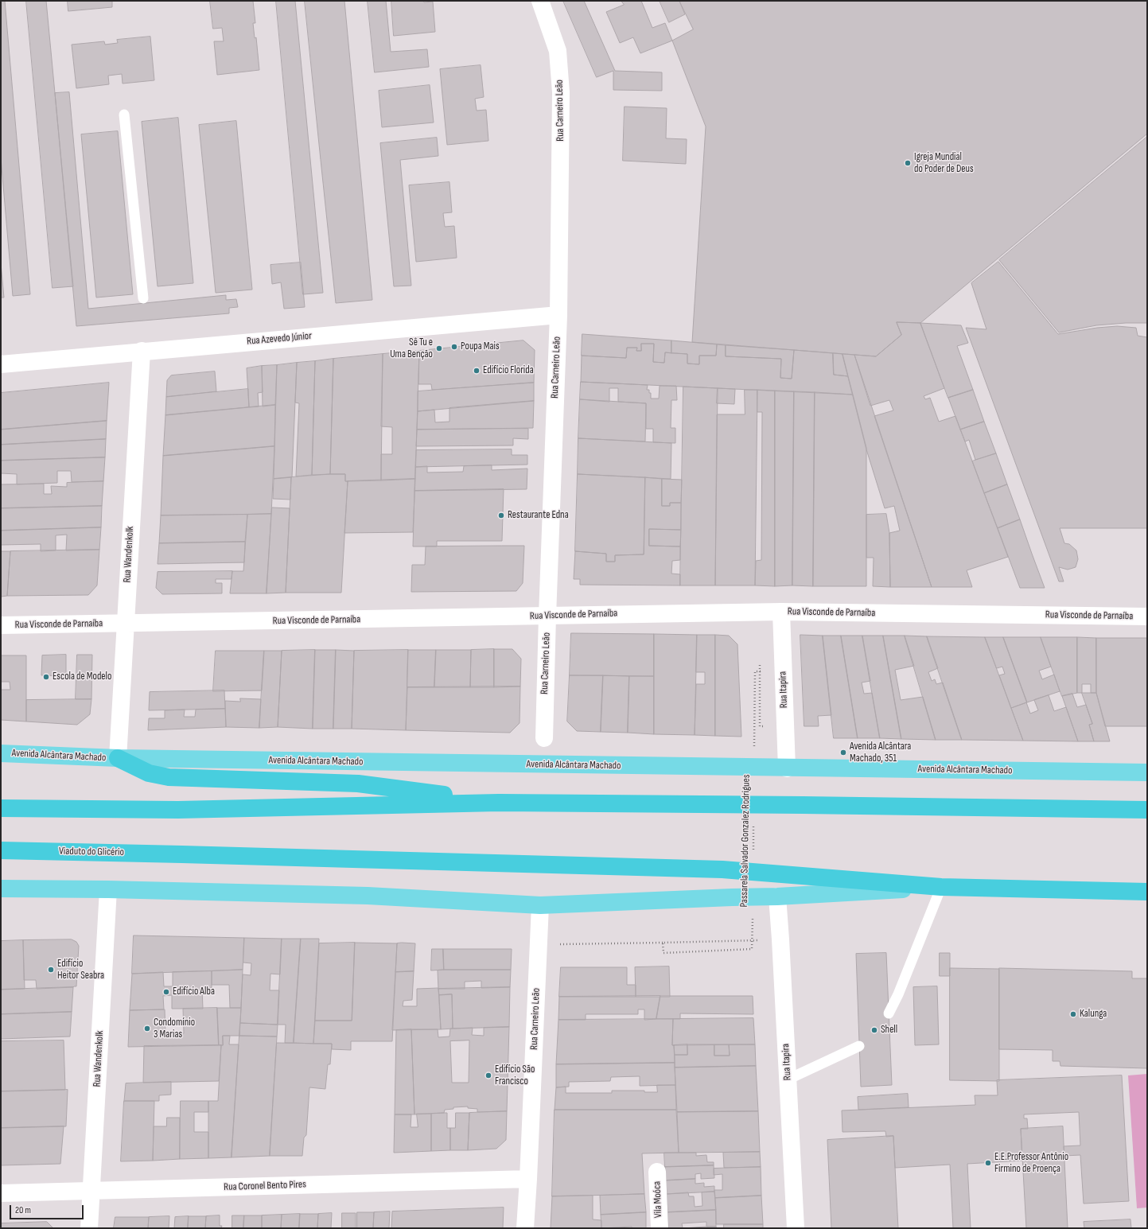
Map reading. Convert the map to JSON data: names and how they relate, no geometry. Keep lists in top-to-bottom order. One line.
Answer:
{"streets":{"highway":["Viaduto do Glicério"],"main road":["Avenida Alcântara Machado"],"street":["Rua Carneiro Leão","Rua Azevedo Júnior","Rua Wandenkolk","Rua Visconde de Parnaíba","Rua Itapira","Rua Coronel Bento Pires","Vila Moóca"],"path":["Passarela Salvador Gonzalez Rodrigues"]},"crossings":[["Rua Carneiro Leão","Rua Azevedo Júnior"],["Rua Carneiro Leão","Rua Visconde de Parnaíba"],["Rua Carneiro Leão","Rua Coronel Bento Pires"],["Rua Azevedo Júnior","Rua Wandenkolk"],["Rua Wandenkolk","Rua Visconde de Parnaíba"],["Rua Wandenkolk","Avenida Alcântara Machado"],["Rua Wandenkolk","Rua Coronel Bento Pires"],["Rua Visconde de Parnaíba","Rua Itapira"],["Rua Itapira","Avenida Alcântara Machado"]],"places":["Igreja Mundial do Poder de Deus","Poupa Mais","Sê Tu e Uma Benção","Edifício Florida","Restaurante Edna","Escola de Modelo","Avenida Alcântara Machado, 351","Edifício Heitor Seabra","Edifício Alba","Kalunga","Condomínio 3 Marias","Shell","Edifício São Francisco","E.E.Professor Antônio Firmino de Proença"],"scale_bar":"20 m"}
